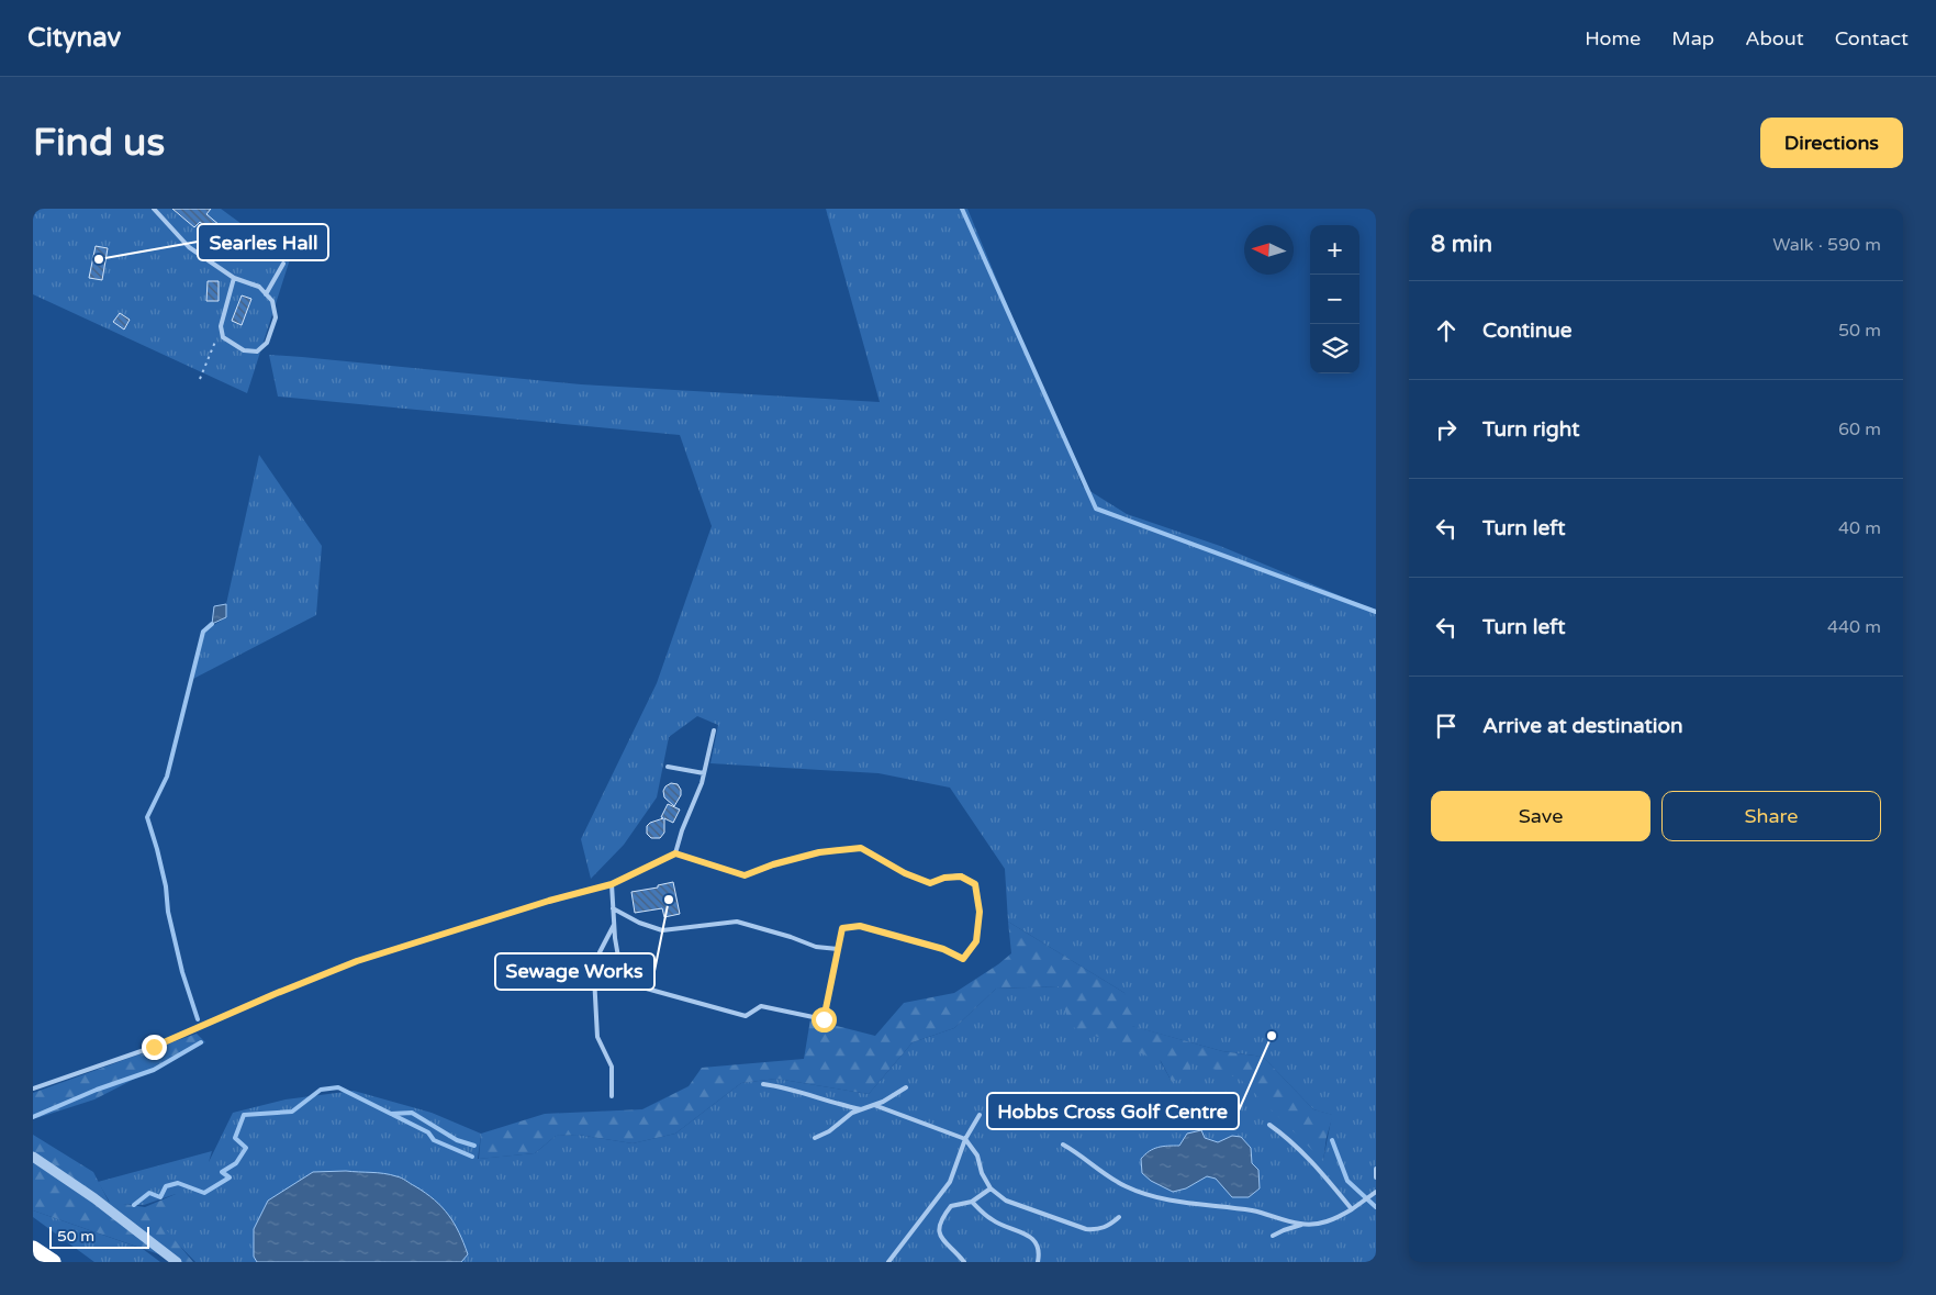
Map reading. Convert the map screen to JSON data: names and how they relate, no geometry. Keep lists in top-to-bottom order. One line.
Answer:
{"places":["Searles Hall","Sewage Works","Hobbs Cross Golf Centre"],"scale_bar":"50 m","north":"left","page":{"header":"Citynav","nav":["Home","Map","About","Contact"],"buttons":["Directions",["Save","Share"]],"title":"Find us","heading":["8 min","Walk · 590 m"],"map_buttons":["+","−"],"list":[["Continue","50 m"],["Turn right","60 m"],["Turn left","40 m"],["Turn left","440 m"],"Arrive at destination"],"scale":"50 m"}}
